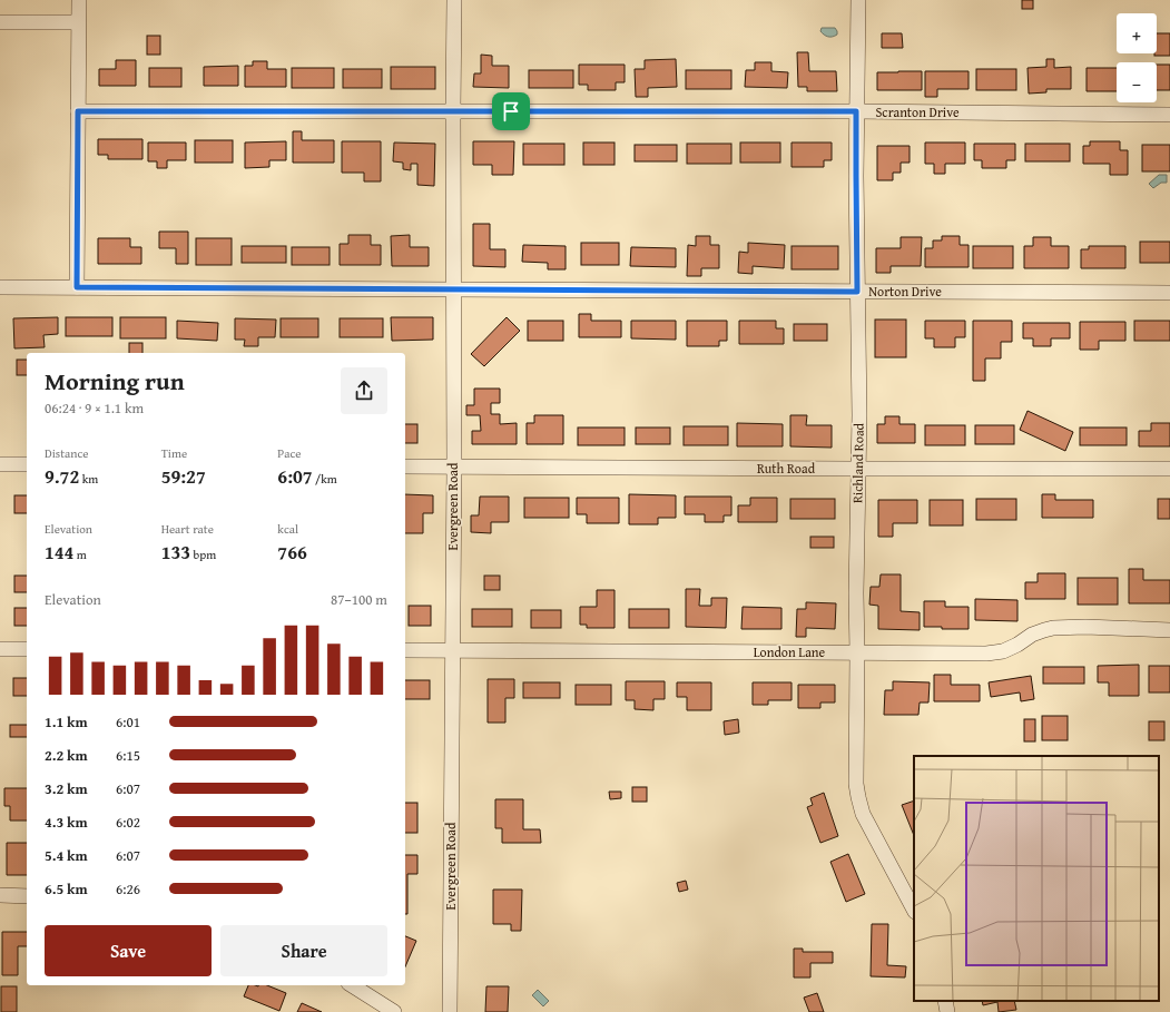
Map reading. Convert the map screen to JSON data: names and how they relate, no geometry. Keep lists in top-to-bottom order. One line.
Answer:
{"streets":{"street":["Scranton Drive","Norton Drive","Richland Road","Ruth Road","Evergreen Road","London Lane"]},"crossings":[["Scranton Drive","Richland Road"],["Scranton Drive","Evergreen Road"],["Norton Drive","Richland Road"],["Norton Drive","Evergreen Road"],["Richland Road","Ruth Road"],["Richland Road","London Lane"],["Ruth Road","Evergreen Road"],["Evergreen Road","London Lane"]],"page":{"map_buttons":["+","−"],"heading":["Morning run","06:24 · 9 × 1.1 km"],"stats":[["Distance","9.72 km"],["Time","59:27"],["Pace","6:07 /km"],["Elevation","144 m"],["Heart rate","133 bpm"],["kcal","766"]],"chart":["Elevation","87–100 m"],"list":[{"name":"1.1 km","note":"6:01"},{"name":"2.2 km","note":"6:15"},{"name":"3.2 km","note":"6:07"},{"name":"4.3 km","note":"6:02"},{"name":"5.4 km","note":"6:07"},{"name":"6.5 km","note":"6:26"}],"buttons":["Save","Share"]}}
